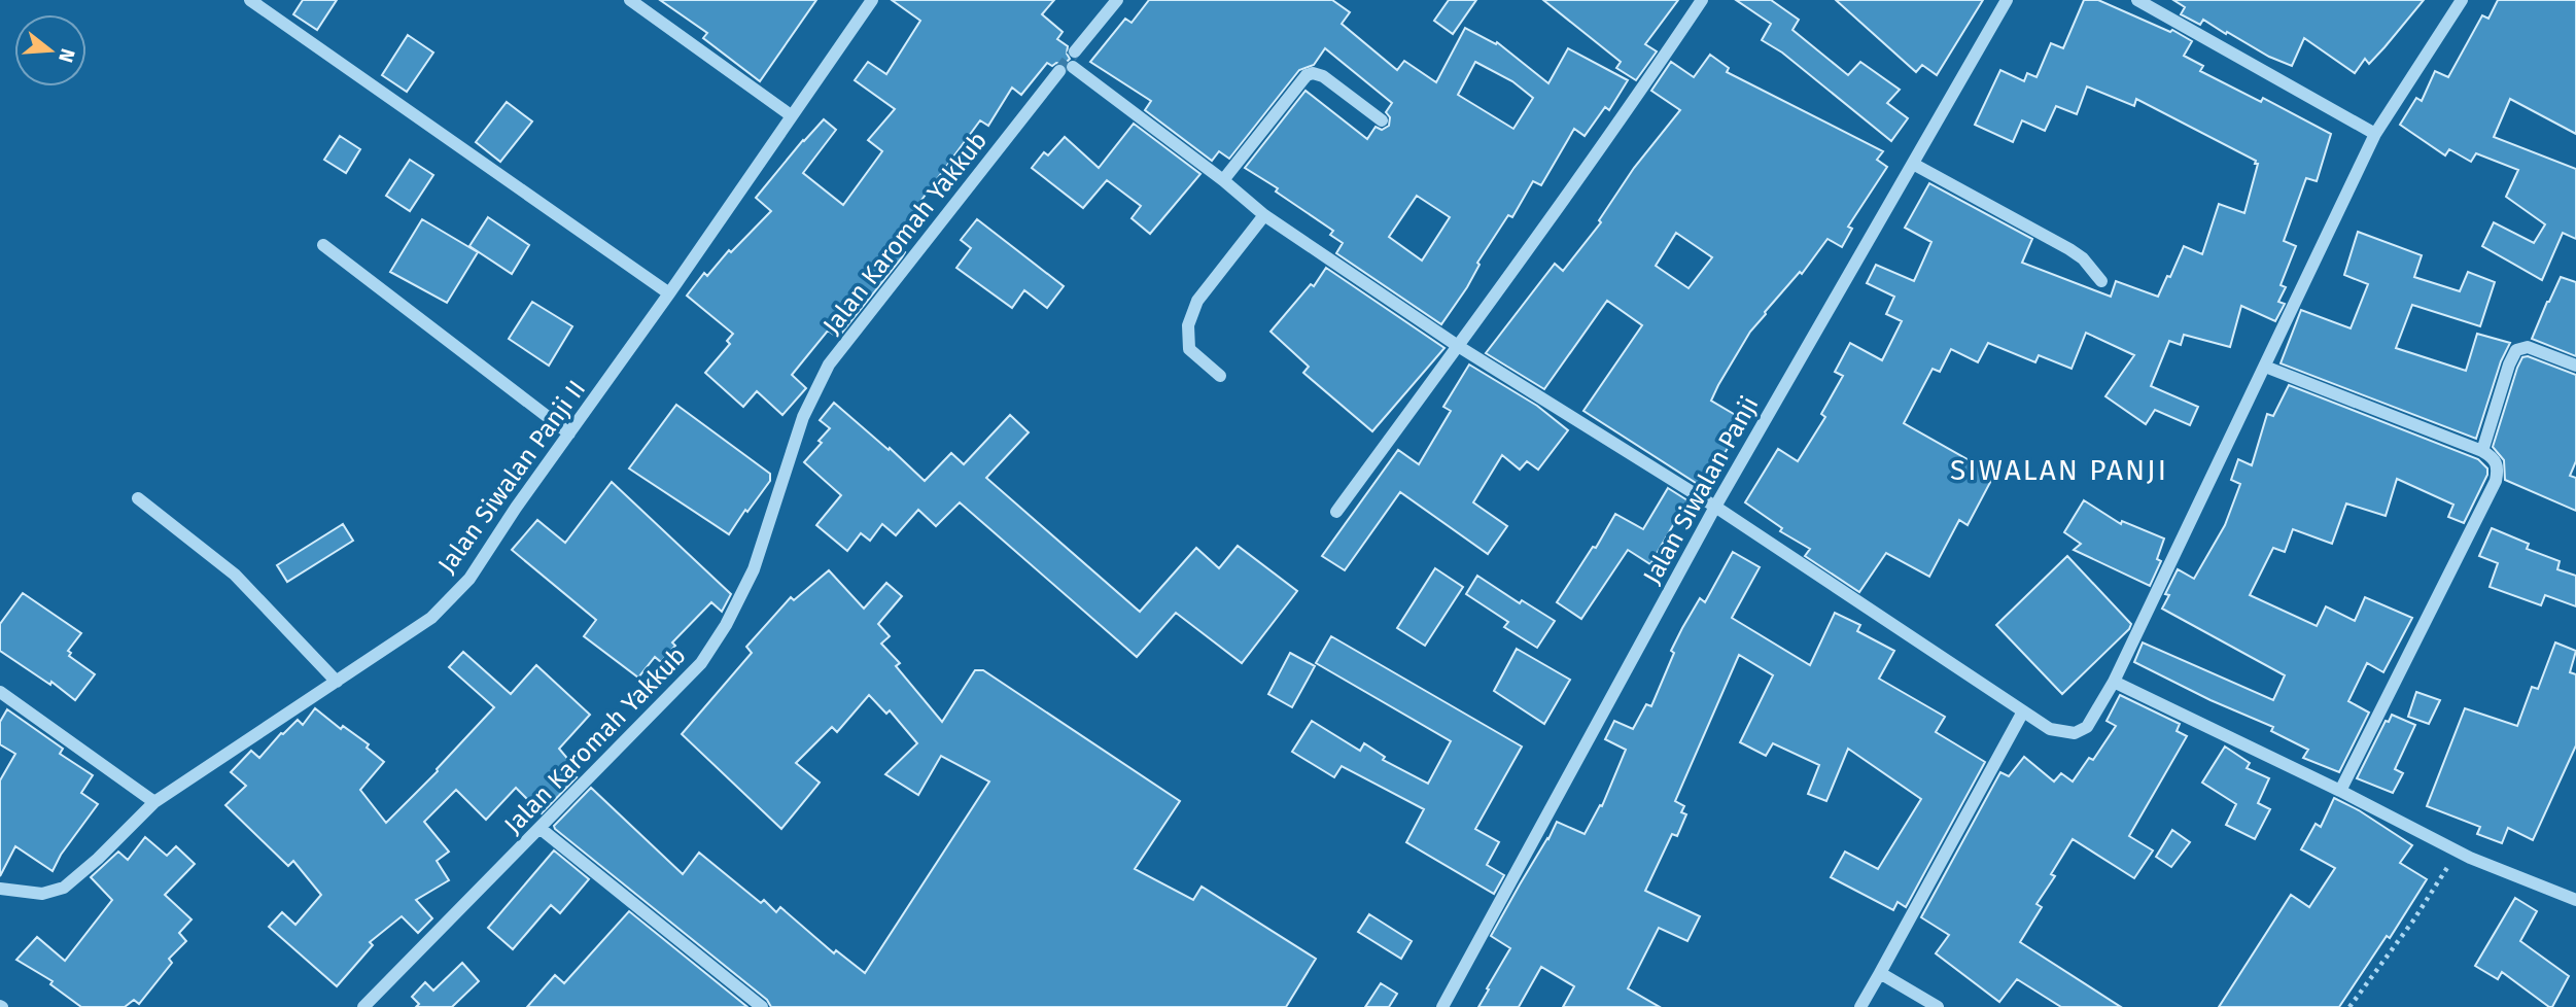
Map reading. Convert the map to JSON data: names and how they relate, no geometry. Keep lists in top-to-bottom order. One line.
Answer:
{"streets":{"street":["Jalan Karomah Yakkub","Jalan Siwalan Panji II","Jalan Siwalan Panji"]},"districts":["SIWALAN PANJI"],"north":"right"}
